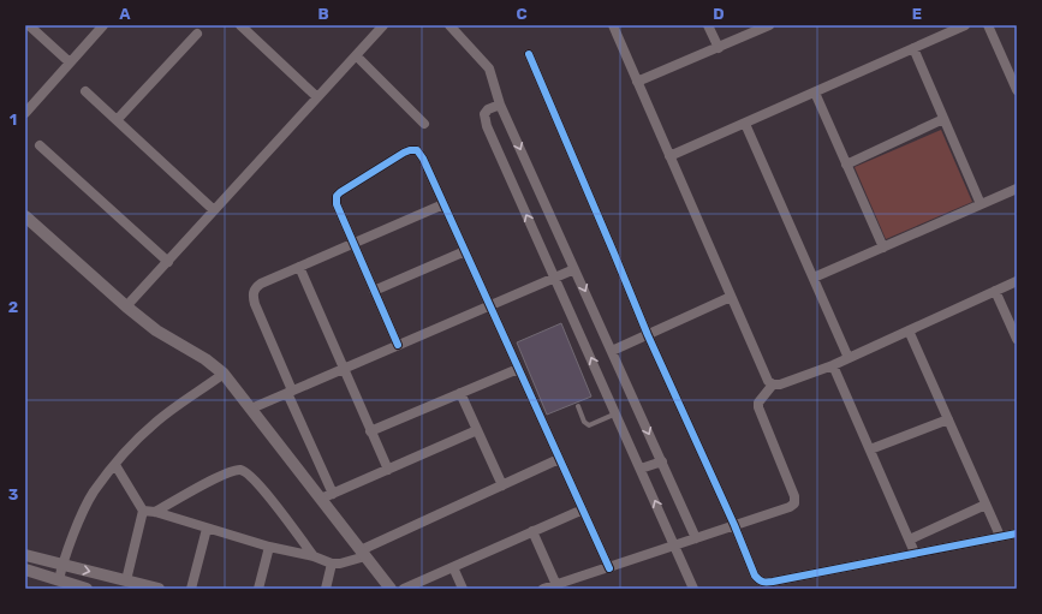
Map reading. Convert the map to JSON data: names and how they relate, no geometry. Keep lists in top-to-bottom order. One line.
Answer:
{"grid":{"columns":["A","B","C","D","E"],"rows":["1","2","3"]}}
